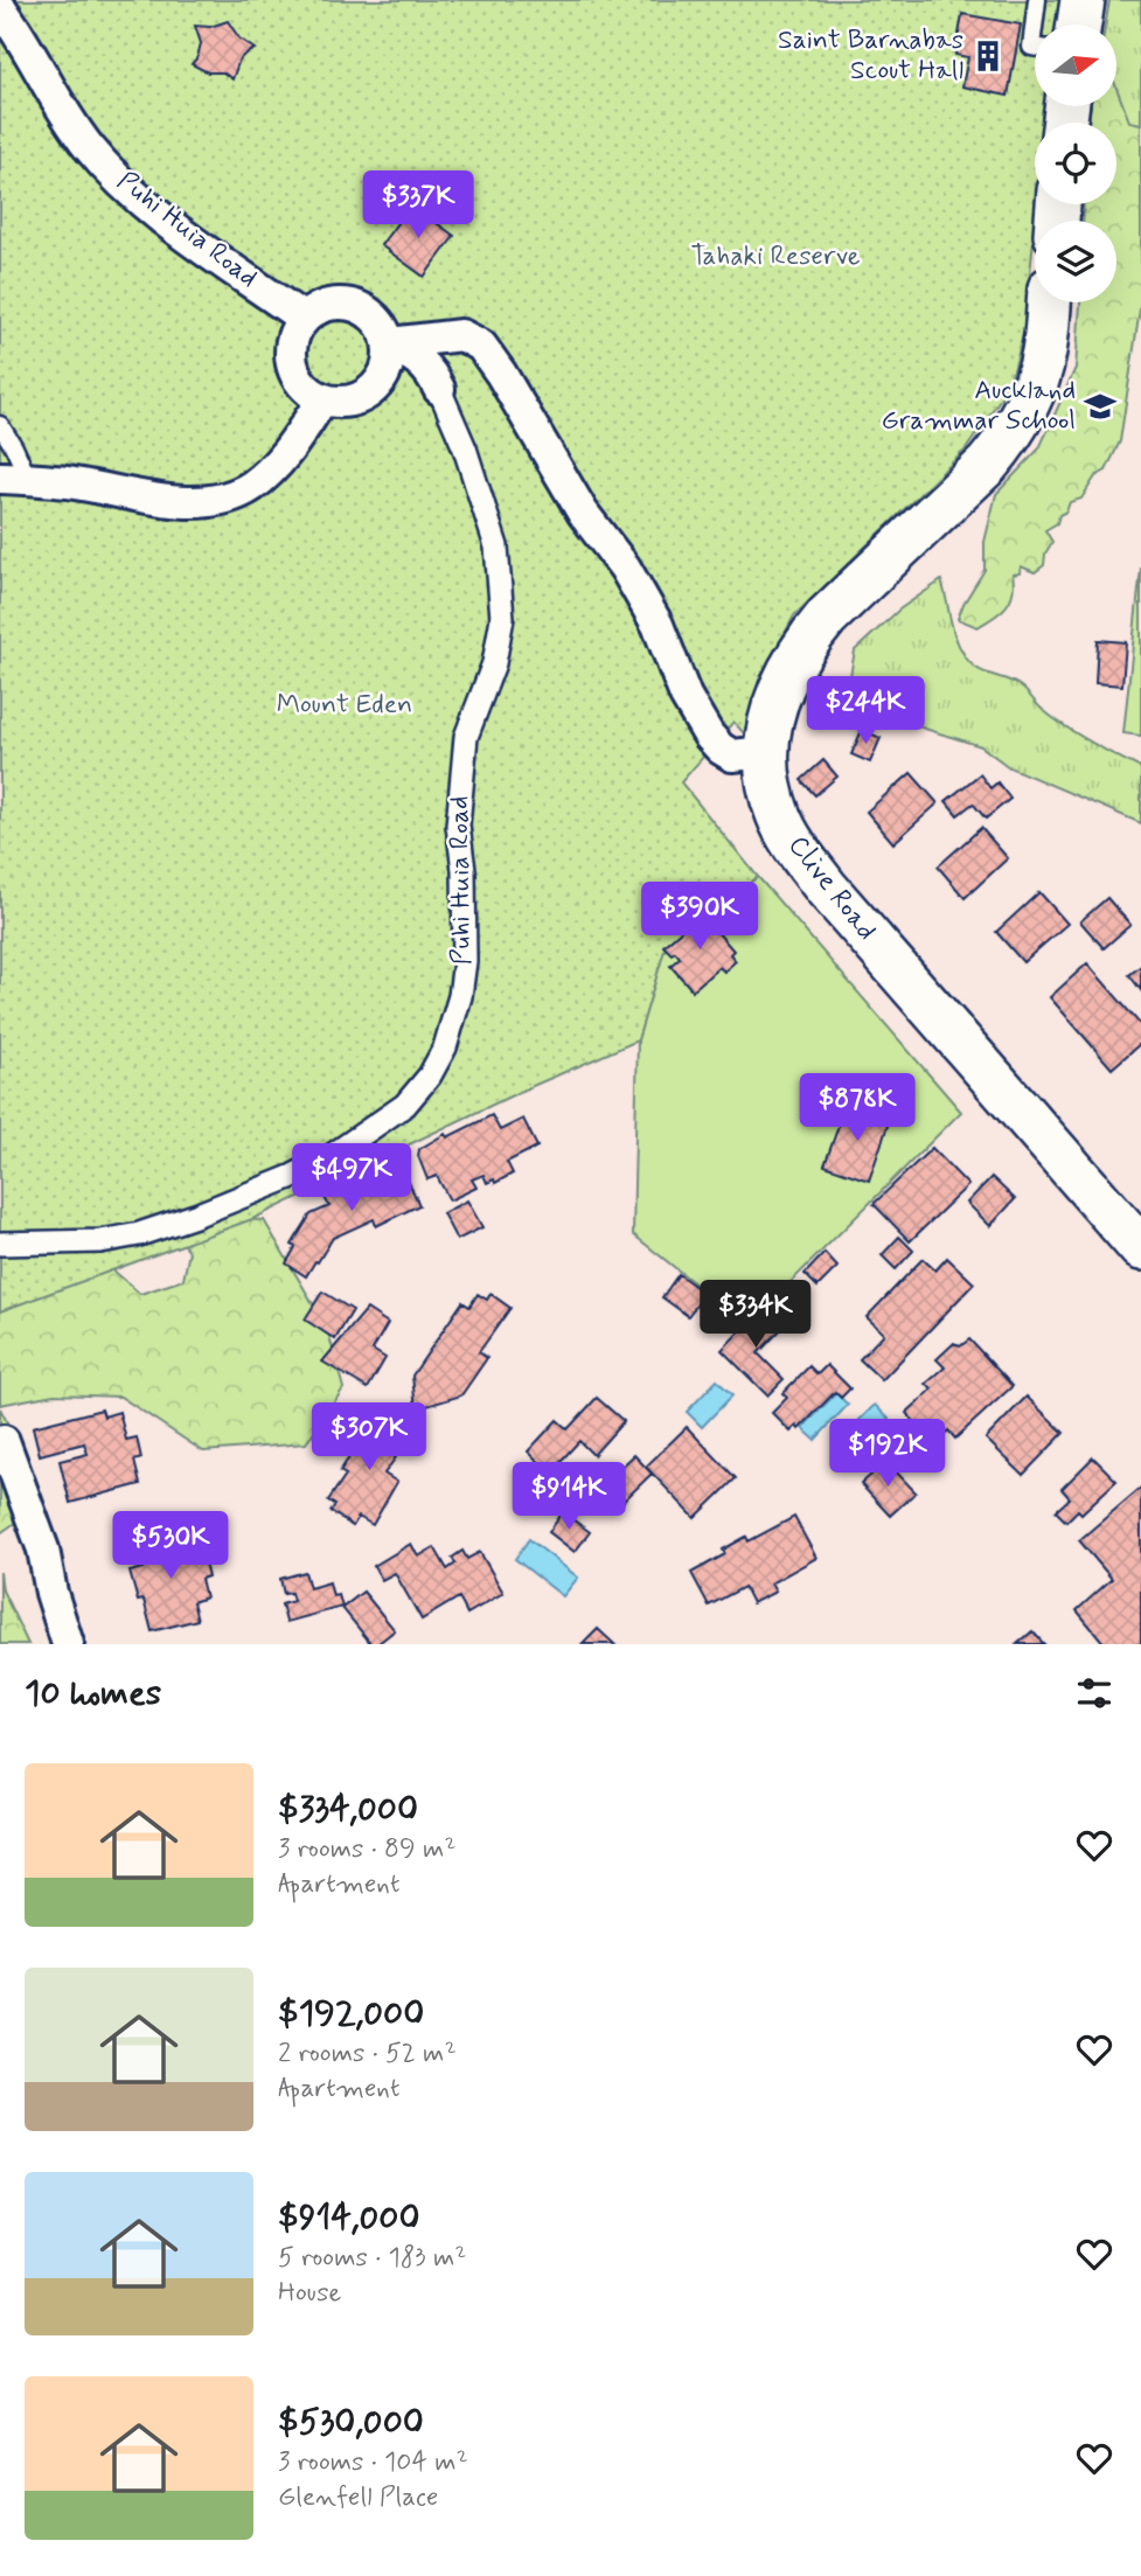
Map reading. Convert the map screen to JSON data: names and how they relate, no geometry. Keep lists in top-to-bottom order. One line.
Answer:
{"streets":{"main road":["Clive Road"],"street":["Puhi Huia Road"]},"parks":["Tahaki Reserve","Mount Eden"],"places":{"building":["Saint Barnabas Scout Hall"],"school or university":["Auckland Grammar School"]},"north":"right","page":{"price":["$337K","$244K","$390K","$878K","$497K","$334K","$307K","$192K","$914K","$530K"],"heading":"10 homes","list":[{"name":"$334,000","note":"3 rooms · 89 m² · Apartment"},{"name":"$192,000","note":"2 rooms · 52 m² · Apartment"},{"name":"$914,000","note":"5 rooms · 183 m² · House"},{"name":"$530,000","note":"3 rooms · 104 m² · Glenfell Place"}]}}
